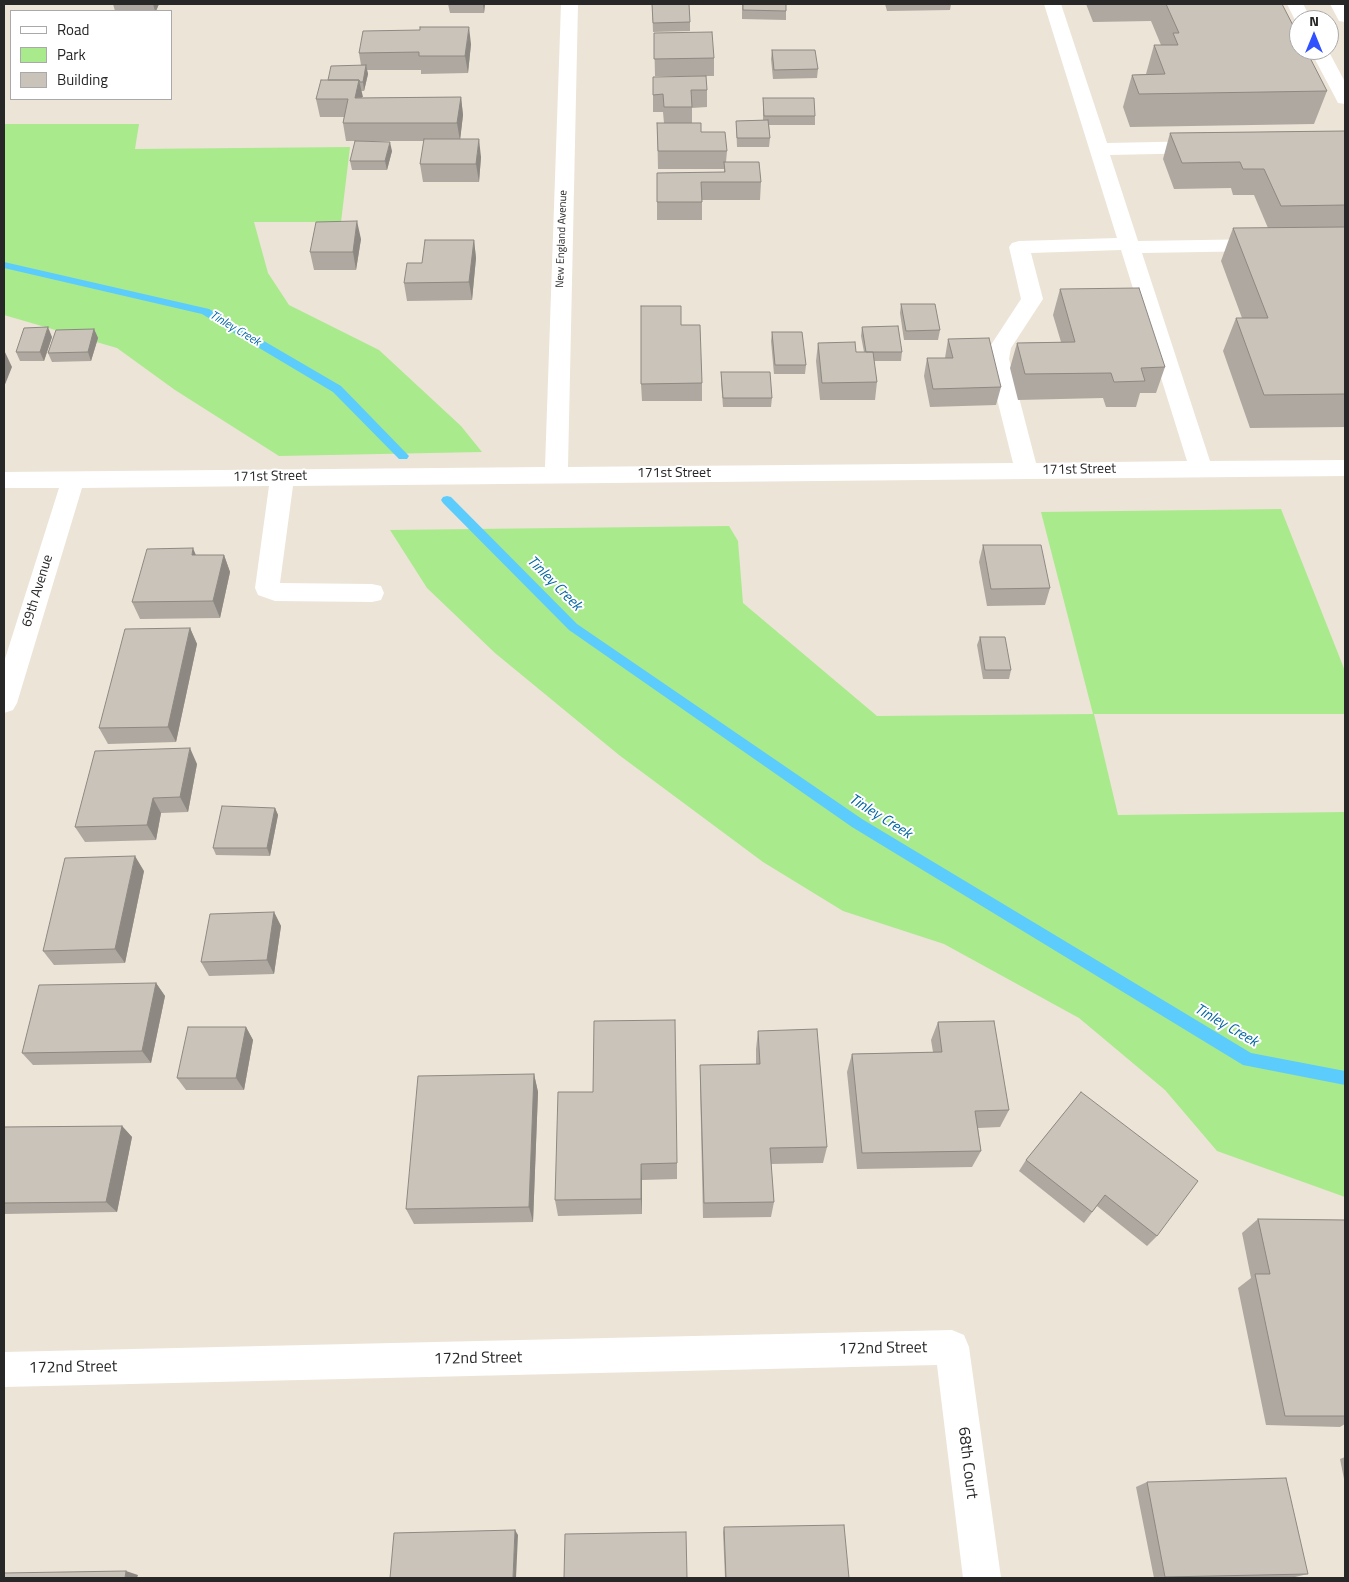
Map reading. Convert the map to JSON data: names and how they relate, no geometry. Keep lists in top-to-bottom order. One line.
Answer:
{"streets":{"street":["New England Avenue","171st Street","69th Avenue","172nd Street","68th Court"]},"crossings":[["New England Avenue","171st Street"],["171st Street","69th Avenue"],["172nd Street","68th Court"]],"water":["Tinley Creek"],"legend":["Road","Park","Building"],"north":"top"}
